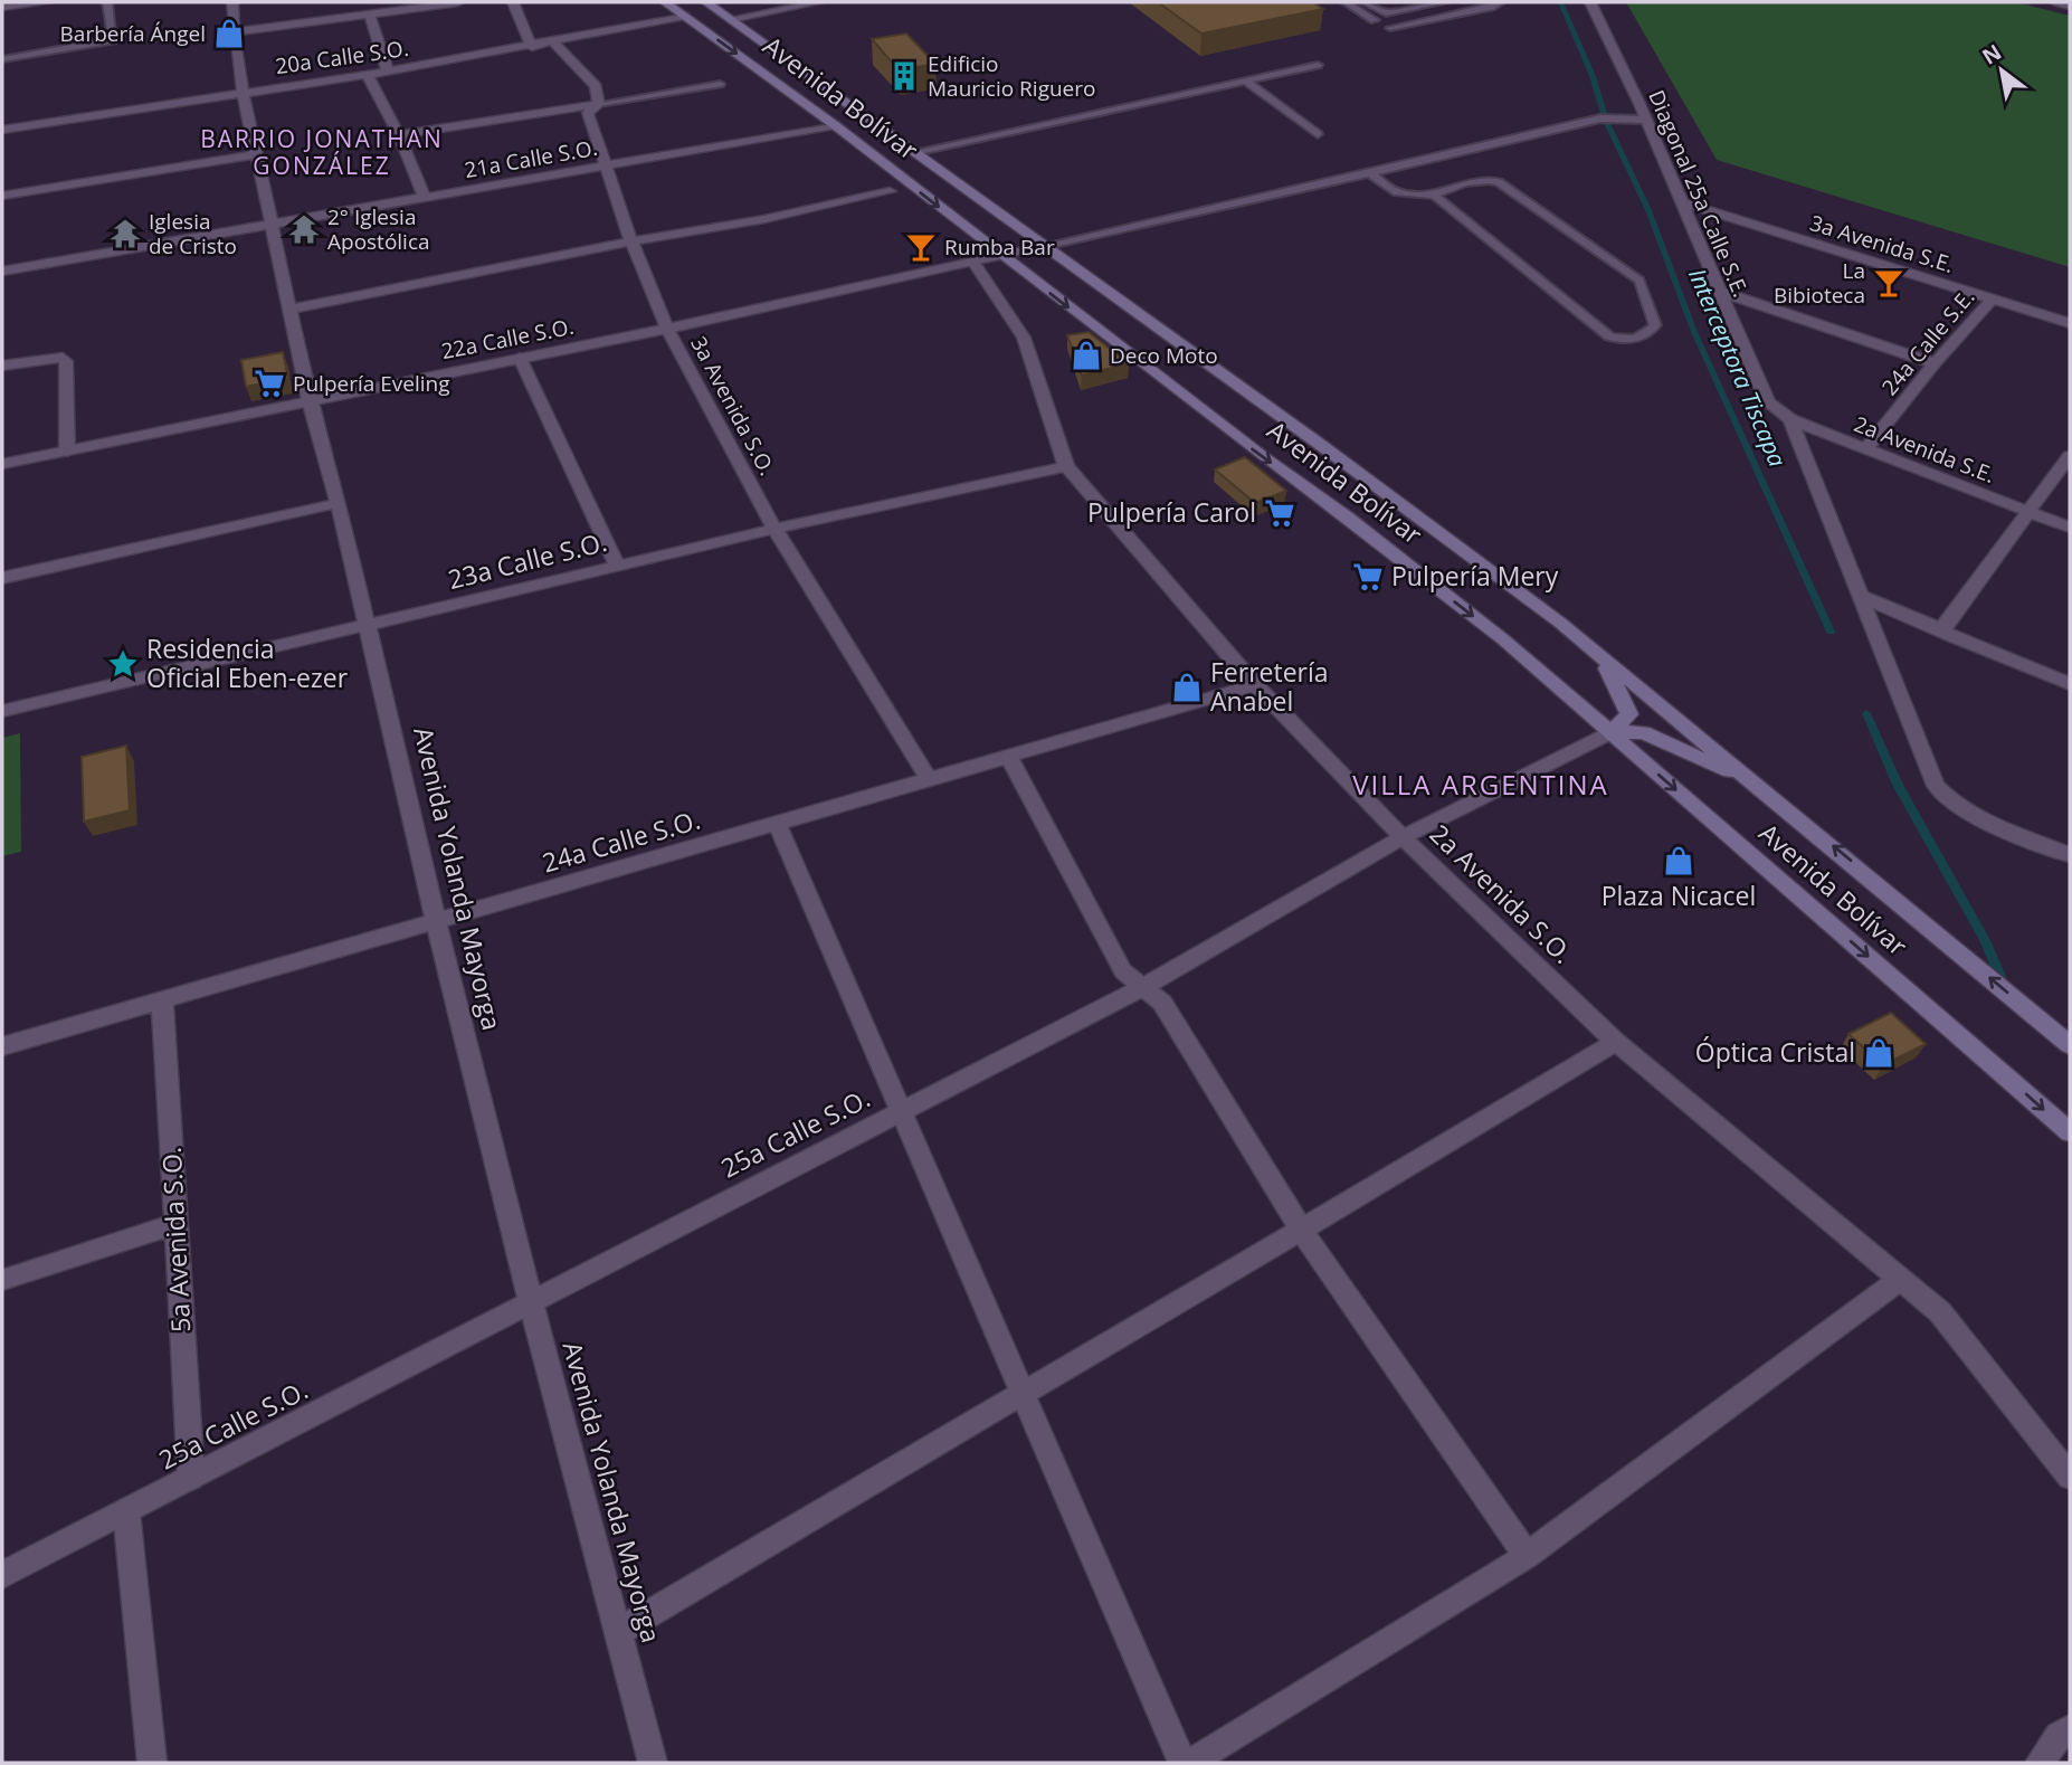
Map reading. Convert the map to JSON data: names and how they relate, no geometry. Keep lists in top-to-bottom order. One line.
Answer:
{"streets":{"main road":["Avenida Bolívar"],"street":["20a Calle S.O.","21a Calle S.O.","Diagonal 25a Calle S.E.","3a Avenida S.E.","22a Calle S.O.","24a Calle S.E.","3a Avenida S.O.","2a Avenida S.E.","23a Calle S.O.","24a Calle S.O.","Avenida Yolanda Mayorga","2a Avenida S.O.","25a Calle S.O.","5a Avenida S.O."]},"crossings":[["20a Calle S.O.","Avenida Bolívar"],["20a Calle S.O.","Avenida Yolanda Mayorga"],["Avenida Bolívar","21a Calle S.O."],["Avenida Bolívar","25a Calle S.O."],["21a Calle S.O.","3a Avenida S.O."],["21a Calle S.O.","Avenida Yolanda Mayorga"],["Diagonal 25a Calle S.E.","3a Avenida S.E."],["Diagonal 25a Calle S.E.","2a Avenida S.E."],["3a Avenida S.E.","24a Calle S.E."],["22a Calle S.O.","3a Avenida S.O."],["22a Calle S.O.","Avenida Yolanda Mayorga"],["22a Calle S.O.","2a Avenida S.O."],["24a Calle S.E.","2a Avenida S.E."],["3a Avenida S.O.","23a Calle S.O."],["3a Avenida S.O.","24a Calle S.O."],["23a Calle S.O.","Avenida Yolanda Mayorga"],["23a Calle S.O.","2a Avenida S.O."],["24a Calle S.O.","Avenida Yolanda Mayorga"],["24a Calle S.O.","2a Avenida S.O."],["24a Calle S.O.","5a Avenida S.O."],["Avenida Yolanda Mayorga","25a Calle S.O."],["2a Avenida S.O.","25a Calle S.O."],["25a Calle S.O.","5a Avenida S.O."]],"districts":["BARRIO JONATHAN GONZÁLEZ","VILLA ARGENTINA"],"water":["Interceptora Tiscapa"],"places":{"shop":["Barbería Ángel","Deco Moto","Ferretería Anabel","Plaza Nicacel","Óptica Cristal"],"building":["Edificio Mauricio Riguero"],"temple":["2° Iglesia Apostólica","Iglesia de Cristo"],"bar":["Rumba Bar","La Bibioteca"],"supermarket":["Pulpería Eveling","Pulpería Carol","Pulpería Mery"],"place":["Residencia Oficial Eben-ezer"]},"north":"top left"}
